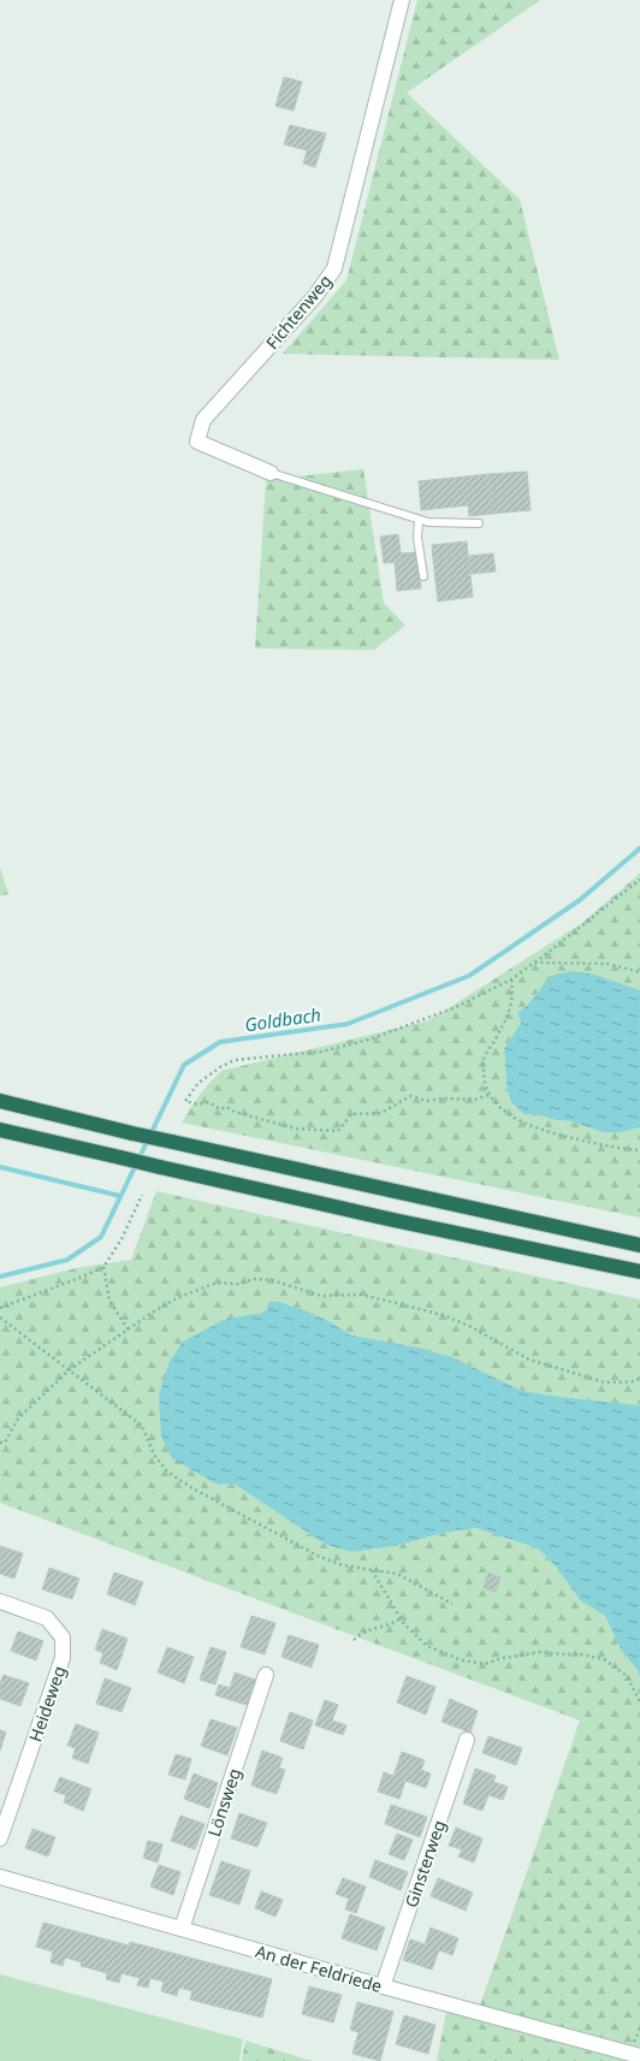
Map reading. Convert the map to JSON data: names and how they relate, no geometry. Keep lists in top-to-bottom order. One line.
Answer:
{"streets":{"street":["Fichtenweg","Heideweg","Lönsweg","Ginsterweg","An der Feldriede"]},"crossings":[["Lönsweg","An der Feldriede"],["Ginsterweg","An der Feldriede"]],"water":["Goldbach"]}
